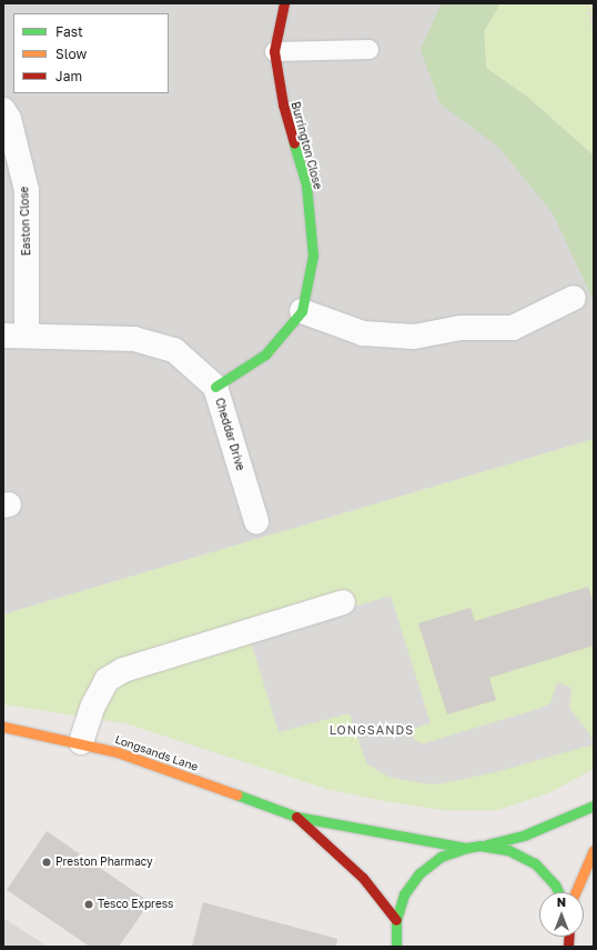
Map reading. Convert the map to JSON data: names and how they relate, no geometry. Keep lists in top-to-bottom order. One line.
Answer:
{"streets":{"street":["Burrington Close","Easton Close","Cheddar Drive","Longsands Lane"]},"crossings":[["Burrington Close","Cheddar Drive"],["Easton Close","Cheddar Drive"]],"districts":["LONGSANDS"],"places":["Preston Pharmacy","Tesco Express"],"legend":["Fast","Slow","Jam"],"north":"top"}
